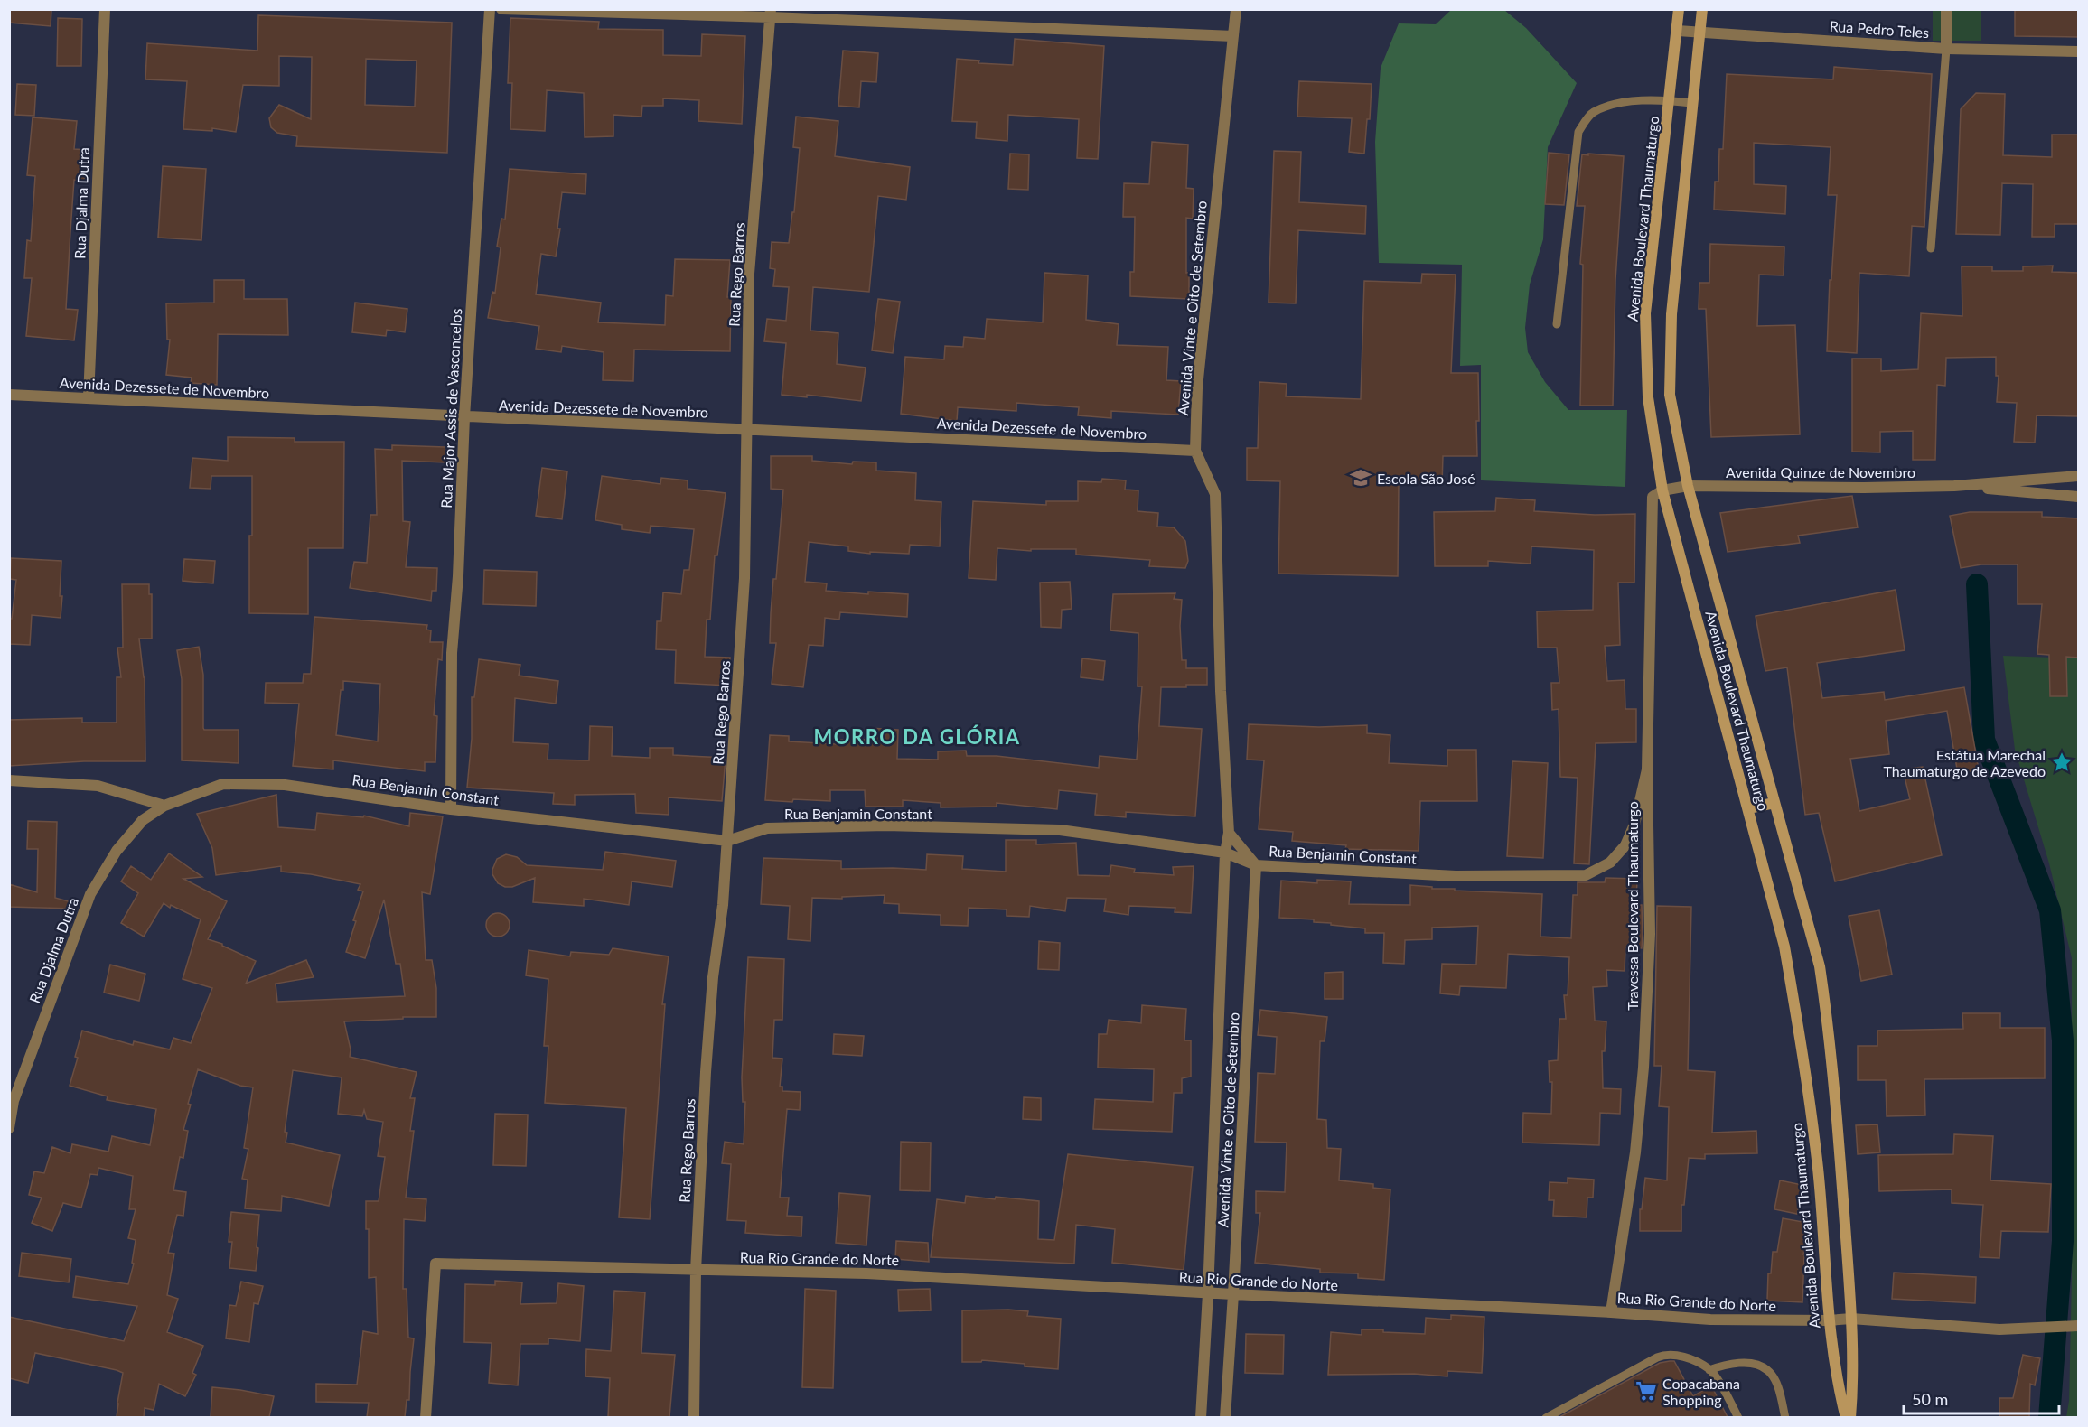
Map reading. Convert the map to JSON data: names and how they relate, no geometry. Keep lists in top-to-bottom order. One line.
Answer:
{"streets":{"main road":["Avenida Boulevard Thaumaturgo"],"street":["Rua Pedro Teles","Rua Djalma Dutra","Rua Rego Barros","Avenida Vinte e Oito de Setembro","Avenida Dezessete de Novembro","Rua Major Assis de Vasconcelos","Avenida Quinze de Novembro","Rua Benjamin Constant","Travessa Boulevard Thaumaturgo","Rua Rio Grande do Norte"]},"crossings":[["Rua Pedro Teles","Avenida Boulevard Thaumaturgo"],["Rua Djalma Dutra","Avenida Dezessete de Novembro"],["Rua Djalma Dutra","Rua Benjamin Constant"],["Avenida Boulevard Thaumaturgo","Avenida Quinze de Novembro"],["Avenida Boulevard Thaumaturgo","Travessa Boulevard Thaumaturgo"],["Avenida Boulevard Thaumaturgo","Rua Rio Grande do Norte"],["Rua Rego Barros","Avenida Dezessete de Novembro"],["Rua Rego Barros","Rua Benjamin Constant"],["Rua Rego Barros","Rua Rio Grande do Norte"],["Avenida Vinte e Oito de Setembro","Avenida Dezessete de Novembro"],["Avenida Vinte e Oito de Setembro","Rua Benjamin Constant"],["Avenida Vinte e Oito de Setembro","Rua Rio Grande do Norte"],["Avenida Dezessete de Novembro","Rua Major Assis de Vasconcelos"],["Rua Major Assis de Vasconcelos","Rua Benjamin Constant"],["Rua Benjamin Constant","Travessa Boulevard Thaumaturgo"],["Travessa Boulevard Thaumaturgo","Rua Rio Grande do Norte"]],"districts":["MORRO DA GLÓRIA"],"places":{"school or university":["Escola São José"],"place":["Estátua Marechal Thaumaturgo de Azevedo"],"supermarket":["Copacabana Shopping"]},"scale_bar":"50 m"}
